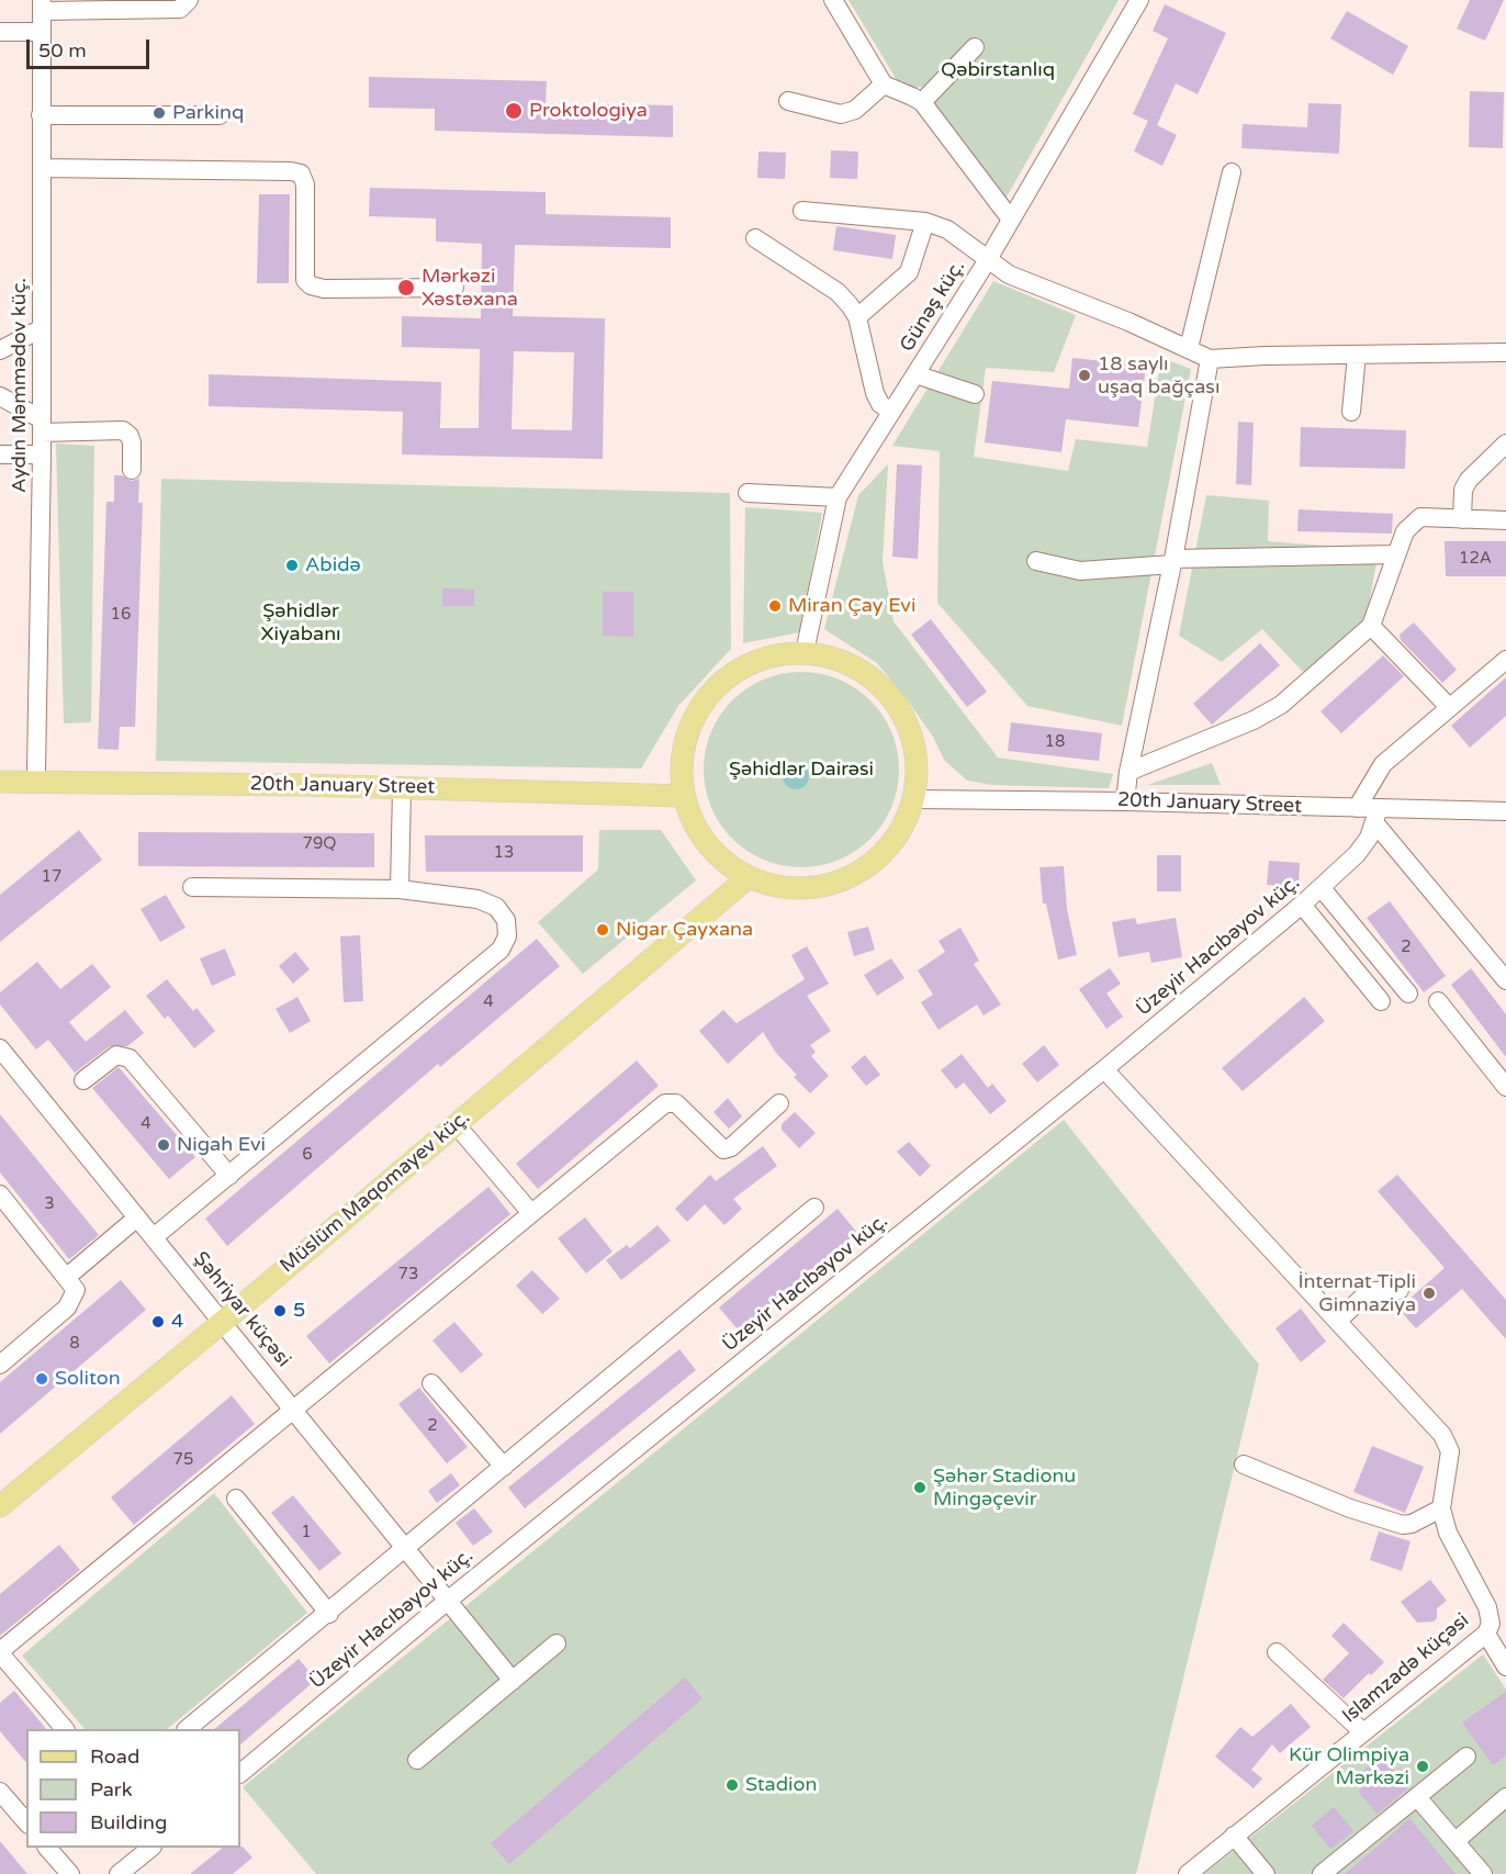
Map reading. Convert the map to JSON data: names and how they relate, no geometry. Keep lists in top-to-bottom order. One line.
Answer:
{"streets":{"main road":["20th January Street","Müslüm Maqomayev küç."],"street":["Günəş küç.","Aydın Məmmədov küç.","Üzeyir Hacıbəyov küç.","Şəhriyar küçəsi","Islamzadə küçəsi"]},"crossings":[["Günəş küç.","20th January Street"],["Günəş küç.","Müslüm Maqomayev küç."],["20th January Street","Üzeyir Hacıbəyov küç."],["20th January Street","Müslüm Maqomayev küç."],["Üzeyir Hacıbəyov küç.","Şəhriyar küçəsi"],["Müslüm Maqomayev küç.","Şəhriyar küçəsi"]],"parks":["Qəbirstanlıq","Şəhidlər Xiyabanı","Şəhidlər Dairəsi"],"places":["Proktologiya","Parkinq","Mərkəzi Xəstəxana","18 saylı uşaq bağçası","Abidə","Miran Çay Evi","Nigar Çayxana","Nigah Evi","İnternat Tipli Gimnaziya","5","4","Soliton","Şəhər Stadionu Mingəçevir","Kür Olimpiya Mərkəzi","Stadion"],"house_numbers":["12A","16","18","79Q","13","17","2","4","4","6","3","73","8","2","75","1"],"legend":["Road","Park","Building"],"scale_bar":"50 m"}
